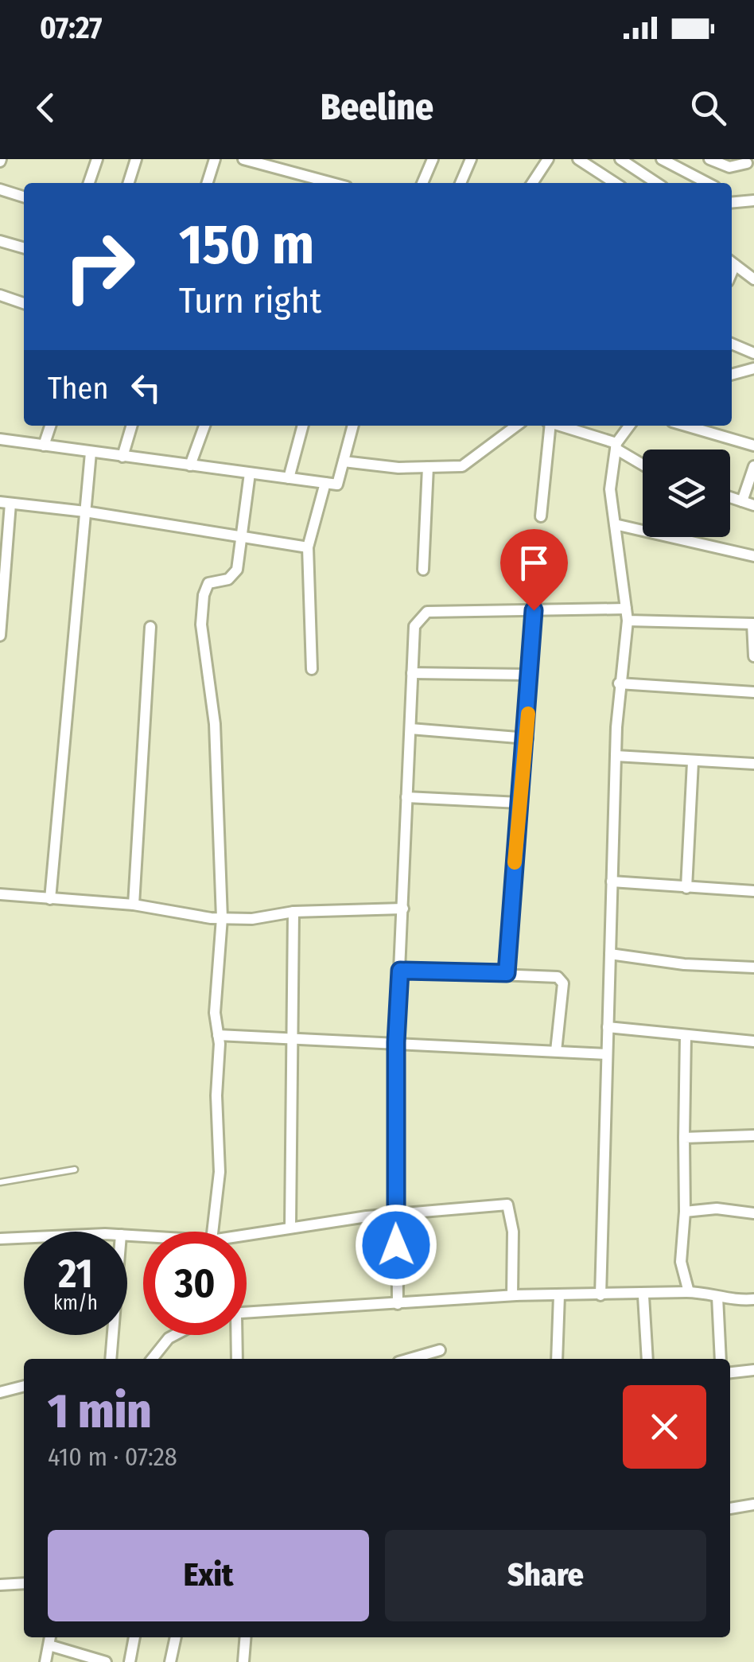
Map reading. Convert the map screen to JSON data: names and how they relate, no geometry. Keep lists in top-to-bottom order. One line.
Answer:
{"page":{"status":"07:27","header":"Beeline","turn":["150 m","Turn right"],"then":"Then","speed":"21 km/h","limit":"30","heading":["1 min","410 m · 07:28"],"buttons":["Exit","Share"]}}
